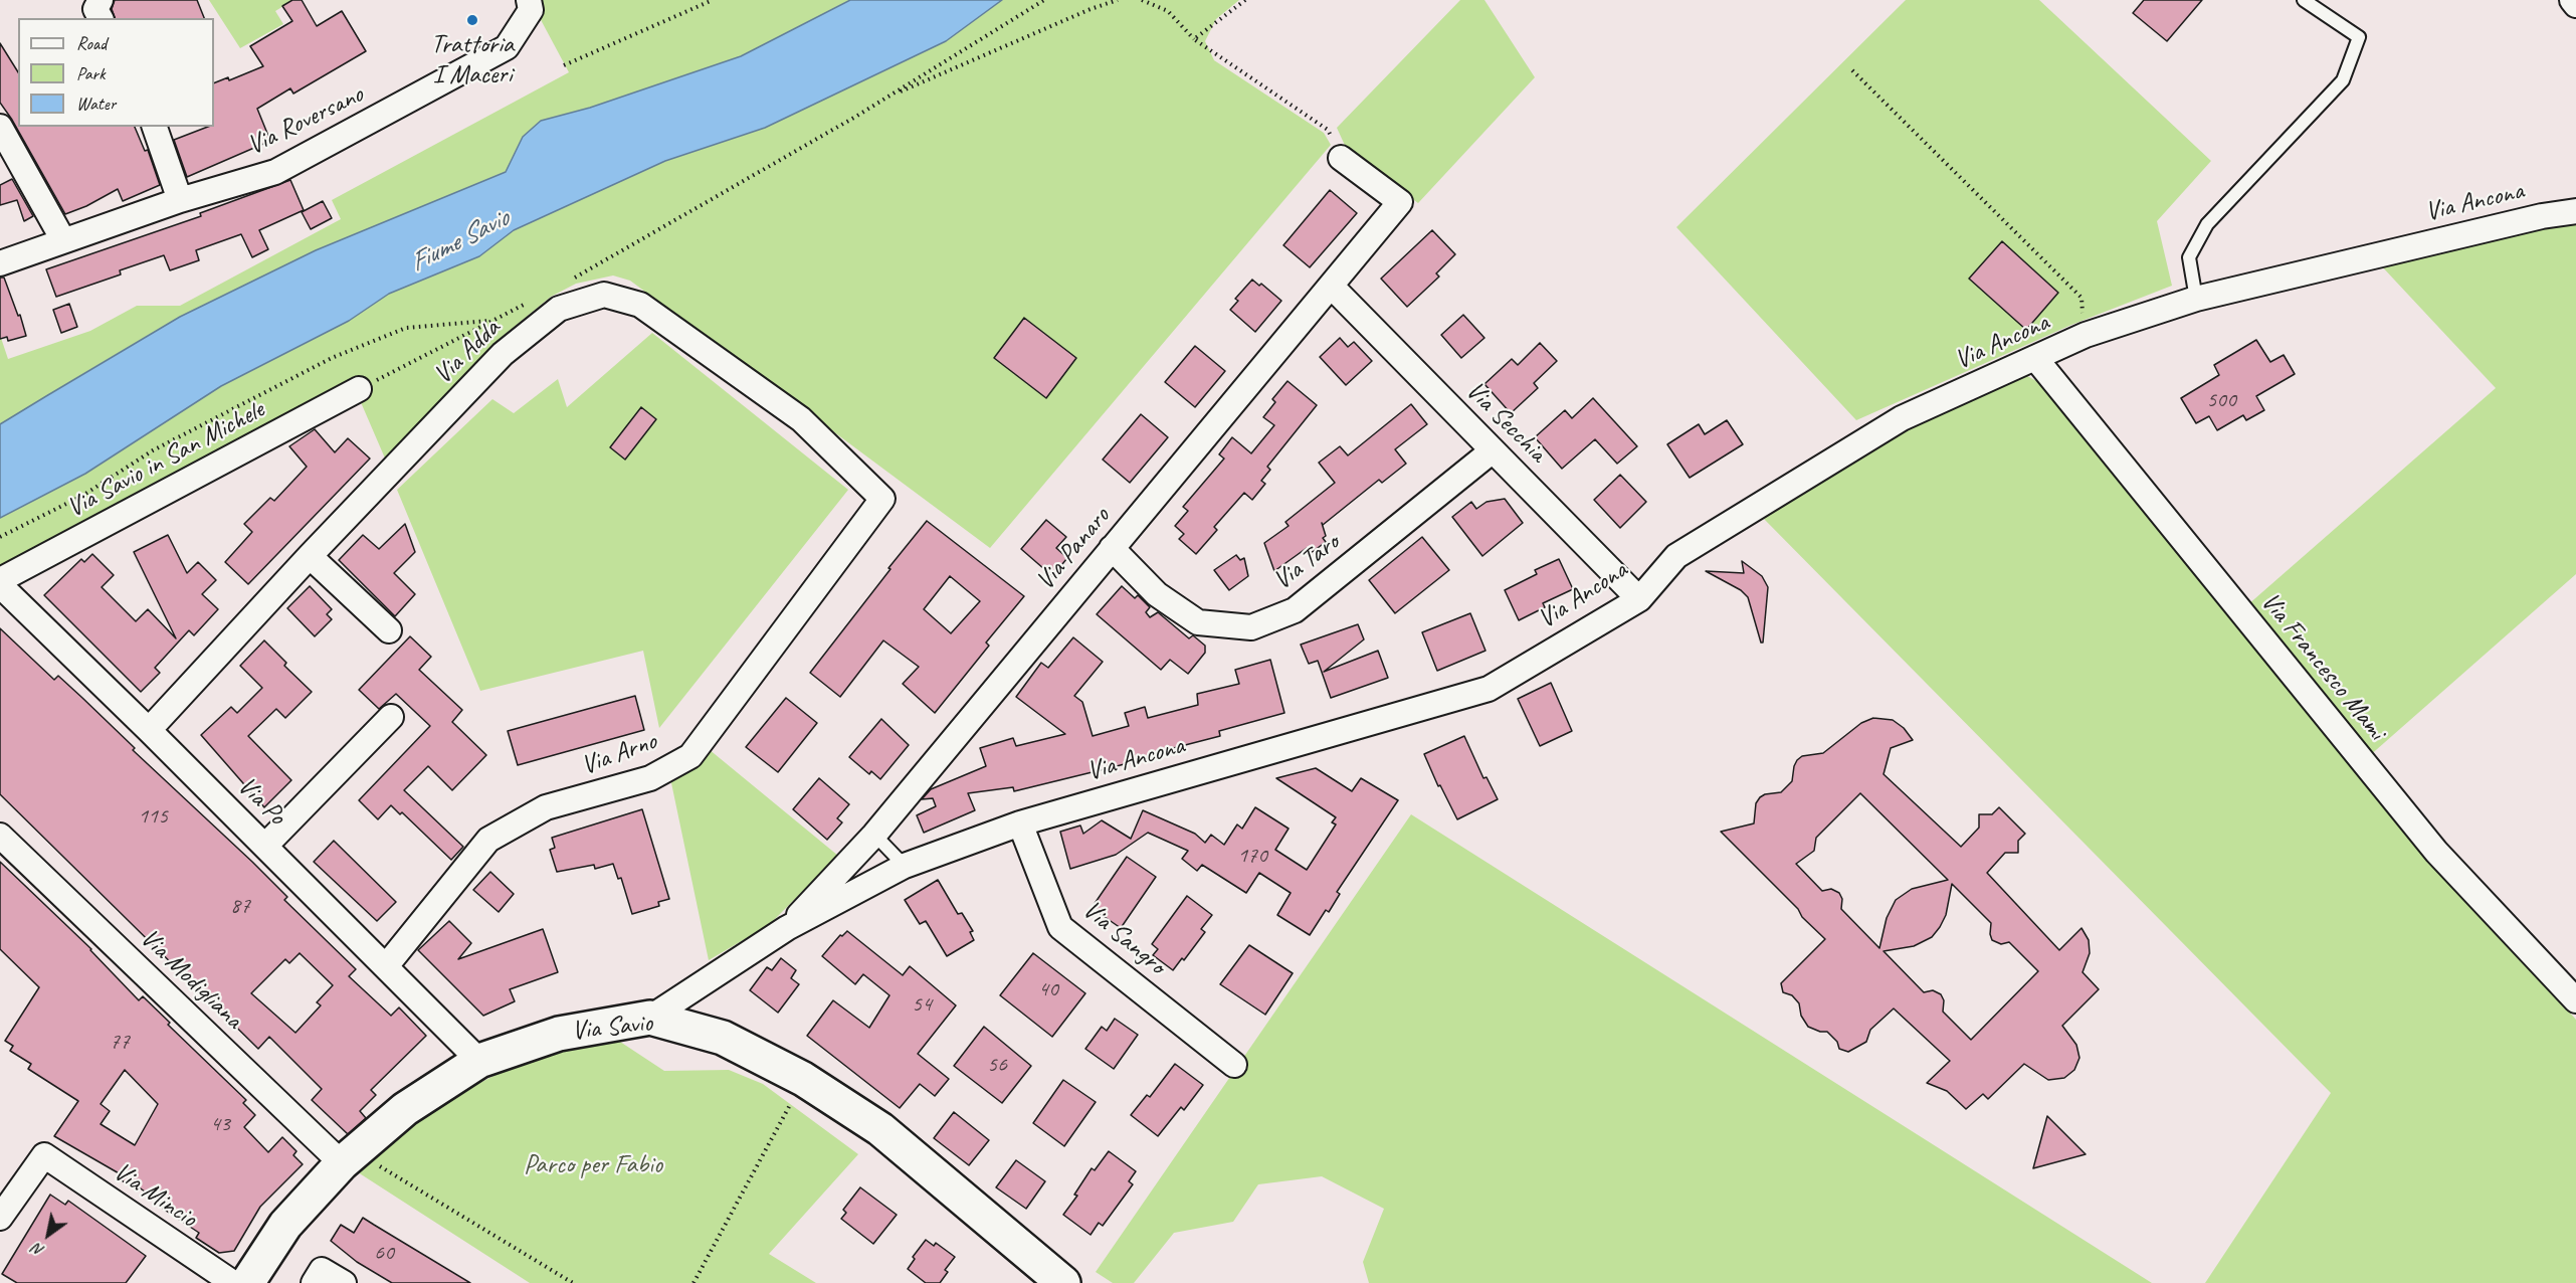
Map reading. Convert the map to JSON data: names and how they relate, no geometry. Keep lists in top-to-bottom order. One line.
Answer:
{"streets":{"street":["Via Roversano","Via Ancona","Via Adda","Via Secchia","Via Savio in San Michele","Via Panaro","Via Taro","Via Francesco Mami","Via Arno","Via Po","Via Sangro","Via Modigliana","Via Savio","Via Mincio"]},"crossings":[["Via Ancona","Via Secchia"],["Via Ancona","Via Panaro"],["Via Ancona","Via Francesco Mami"],["Via Ancona","Via Sangro"],["Via Ancona","Via Savio"],["Via Adda","Via Arno"],["Via Adda","Via Po"],["Via Secchia","Via Panaro"],["Via Secchia","Via Taro"],["Via Panaro","Via Taro"],["Via Arno","Via Po"],["Via Po","Via Savio"],["Via Modigliana","Via Savio"]],"water":["Fiume Savio"],"parks":["Parco per Fabio"],"places":["Trattoria I Maceri"],"house_numbers":["500","115","170","87","40","54","77","56","43","60"],"legend":["Road","Park","Water"],"north":"bottom left"}
